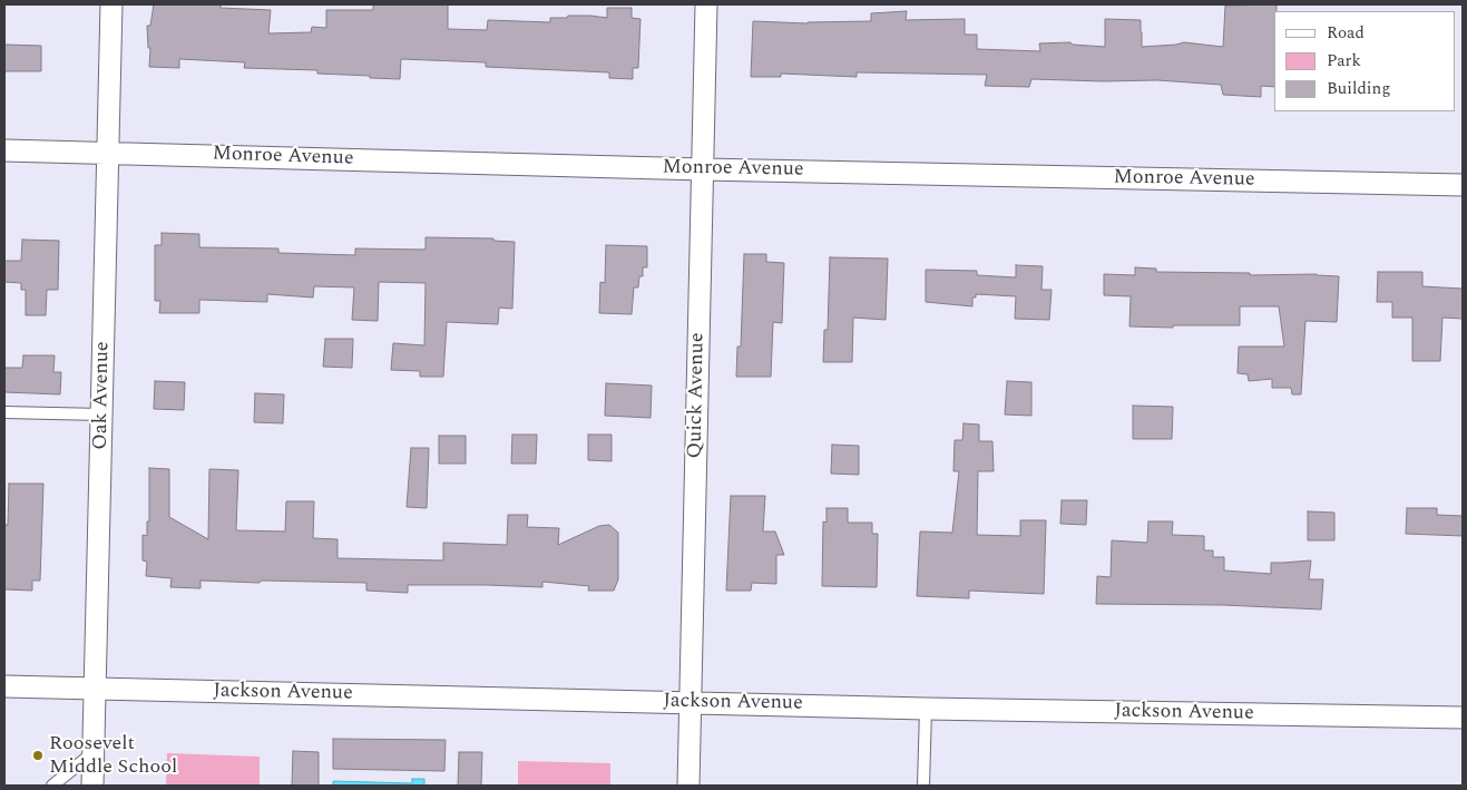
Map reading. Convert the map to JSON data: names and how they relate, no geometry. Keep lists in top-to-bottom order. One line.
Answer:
{"streets":{"street":["Monroe Avenue","Oak Avenue","Quick Avenue","Jackson Avenue"]},"crossings":[["Monroe Avenue","Oak Avenue"],["Monroe Avenue","Quick Avenue"],["Oak Avenue","Jackson Avenue"],["Quick Avenue","Jackson Avenue"]],"places":["Roosevelt Middle School"],"legend":["Road","Park","Building"]}
